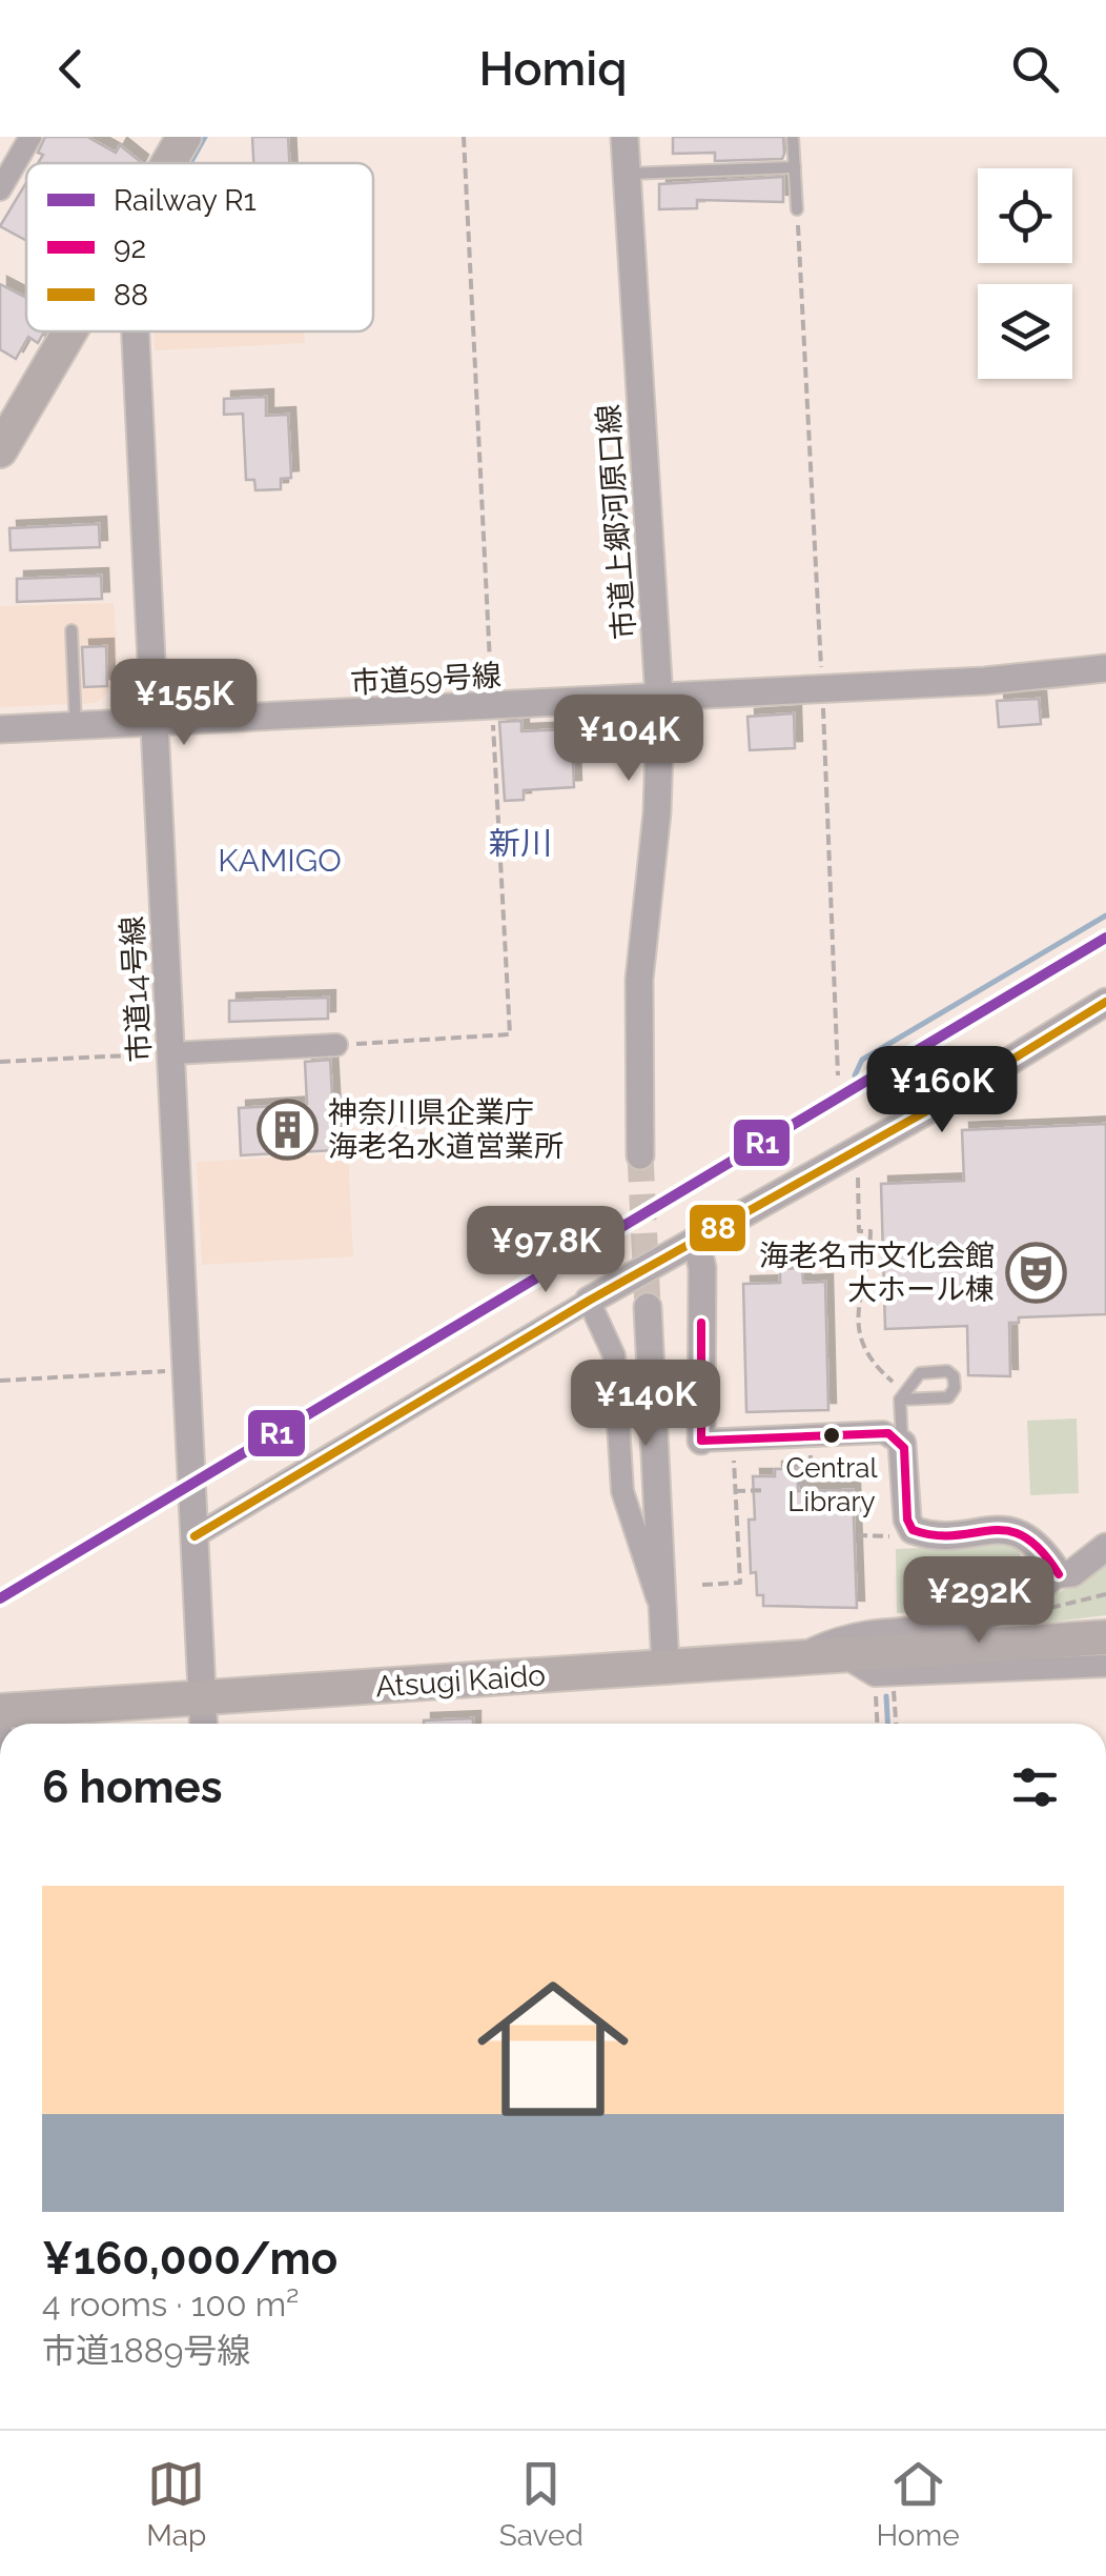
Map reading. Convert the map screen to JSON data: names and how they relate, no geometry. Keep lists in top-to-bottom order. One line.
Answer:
{"streets":{"main road":["Atsugi Kaido"],"street":["市道上郷河原口線","市道59号線","市道14号線"]},"crossings":[["市道上郷河原口線","市道59号線"],["市道59号線","市道14号線"],["市道14号線","Atsugi Kaido"]],"districts":["新川","KAMIGO"],"places":{"building":["神奈川県企業庁 海老名水道営業所"],"theatre":["海老名市文化会館 大ホール棟"],"other":["Central Library"]},"lines":["rail line R1","transit line 88","transit line 92"],"legend":["Railway R1","92","88"],"page":{"header":"Homiq","price":["¥155K","¥104K","¥160K","¥97.8K","¥140K","¥292K"],"heading":"6 homes","list":[{"name":"¥160,000/mo","note":"4 rooms · 100 m² · 市道1889号線"}],"tabs":["Map","Saved","Home"]}}
